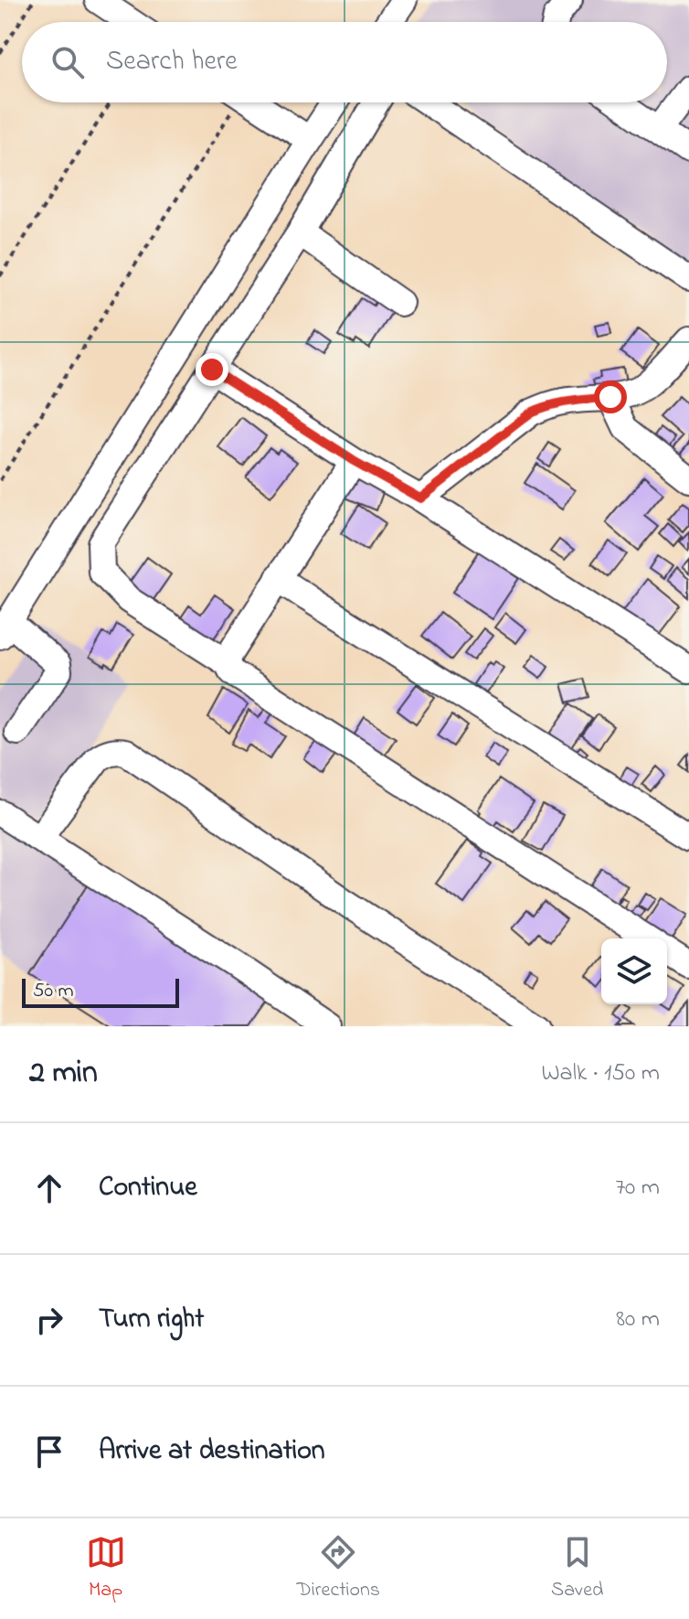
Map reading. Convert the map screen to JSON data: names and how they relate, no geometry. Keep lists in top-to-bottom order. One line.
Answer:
{"scale_bar":"50 m","page":{"search":"Search here","scale":"50 m","heading":["2 min","Walk · 150 m"],"list":[["Continue","70 m"],["Turn right","80 m"],"Arrive at destination"],"nav":["Map","Directions","Saved"]}}
